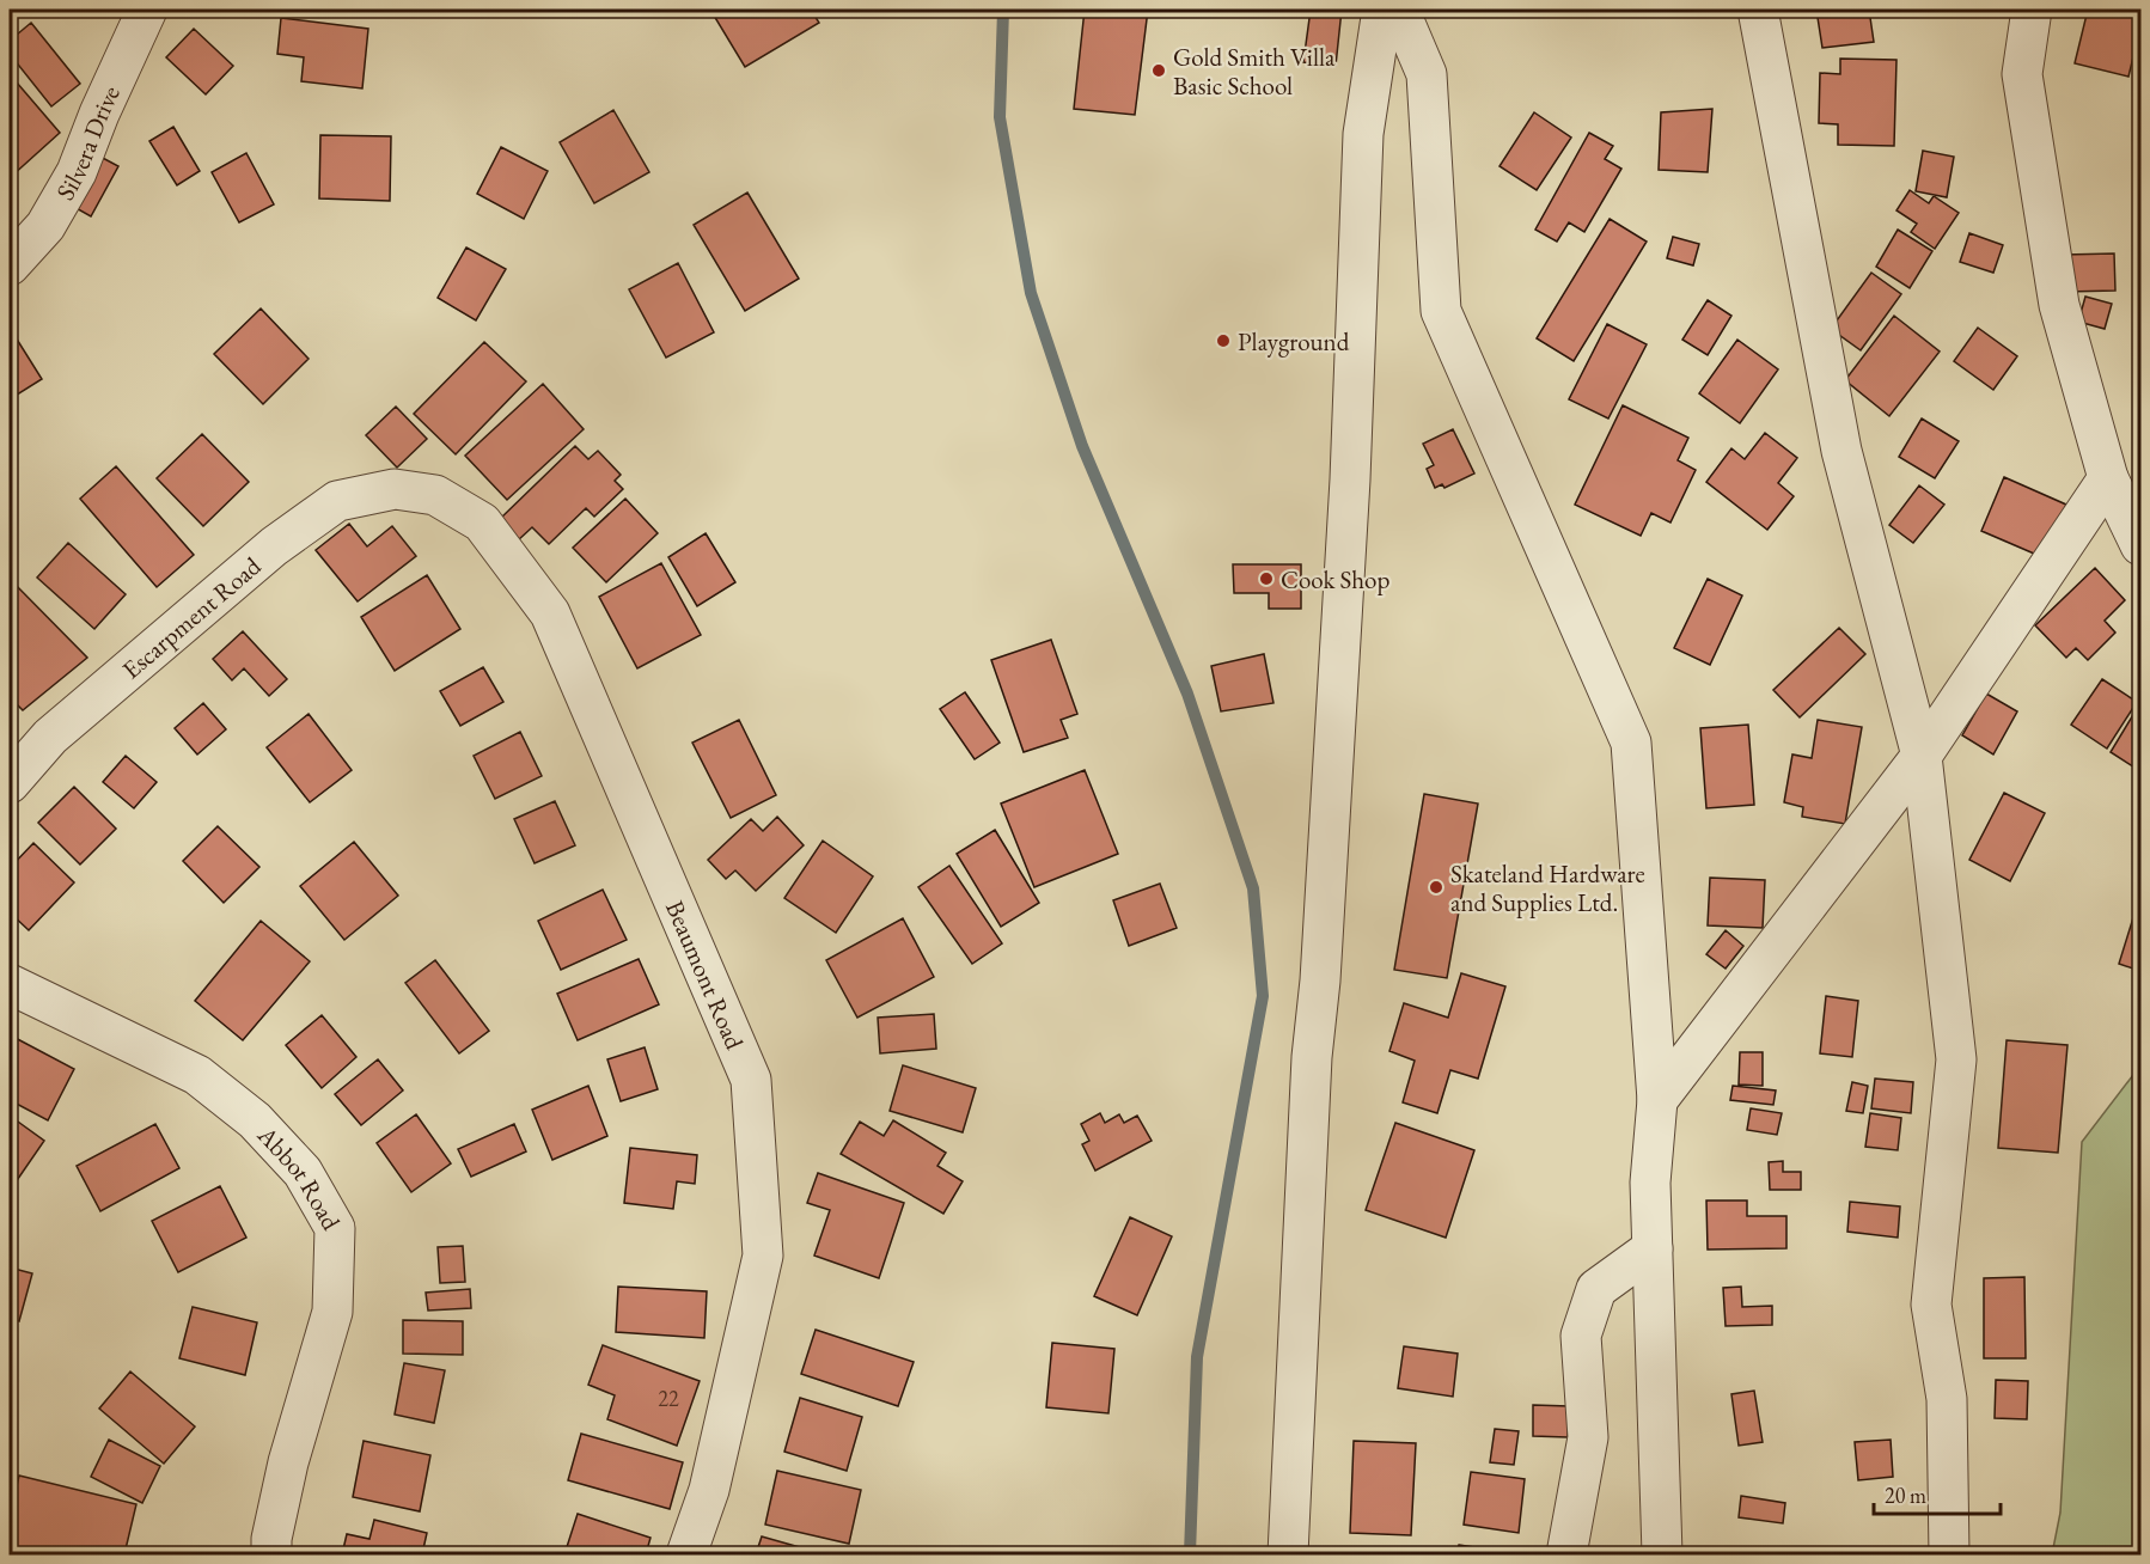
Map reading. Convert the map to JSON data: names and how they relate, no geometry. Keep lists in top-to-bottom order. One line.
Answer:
{"streets":{"street":["Silvera Drive","Escarpment Road","Beaumont Road","Abbot Road"]},"crossings":[["Escarpment Road","Beaumont Road"]],"places":["Gold Smith Villa Basic School","Playground","Cook Shop","Skateland Hardware and Supplies Ltd."],"house_numbers":["22"],"scale_bar":"20 m"}
